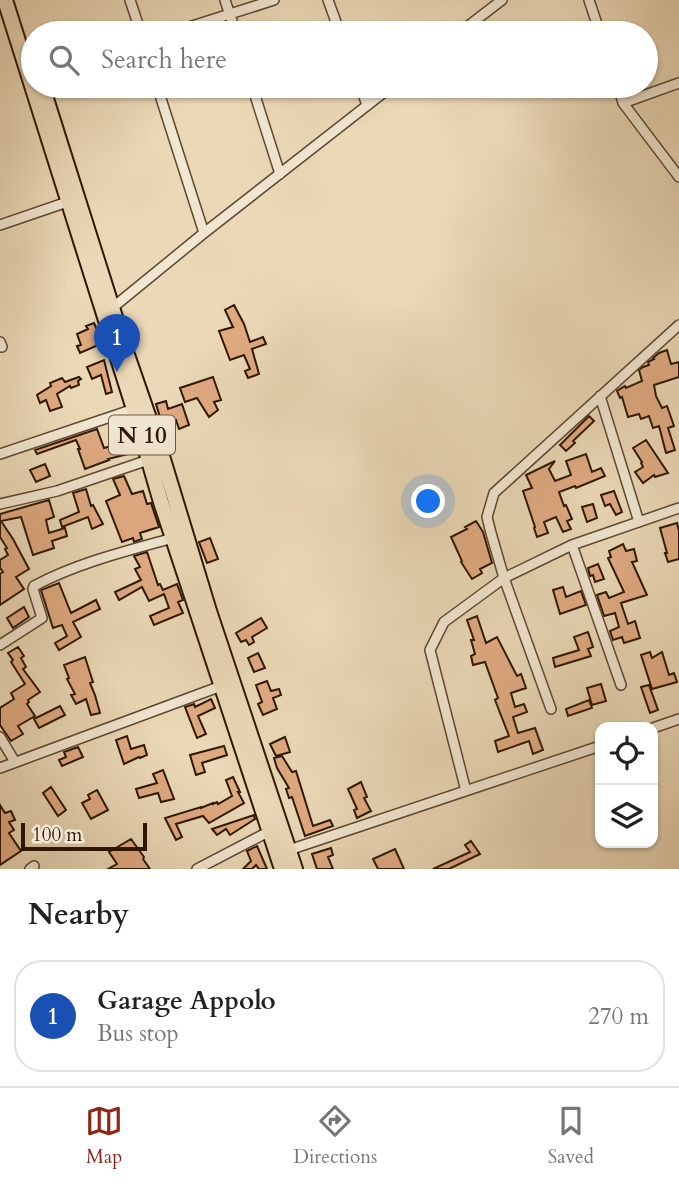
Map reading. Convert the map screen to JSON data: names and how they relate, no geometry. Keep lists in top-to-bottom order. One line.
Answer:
{"streets":{"main road":["N 10"]},"scale_bar":"100 m","page":{"search":"Search here","pins":"1","scale":"100 m","heading":"Nearby","list":[{"mark":"1","name":"Garage Appolo","note":"Bus stop","value":"270 m"}],"nav":["Map","Directions","Saved"]}}
